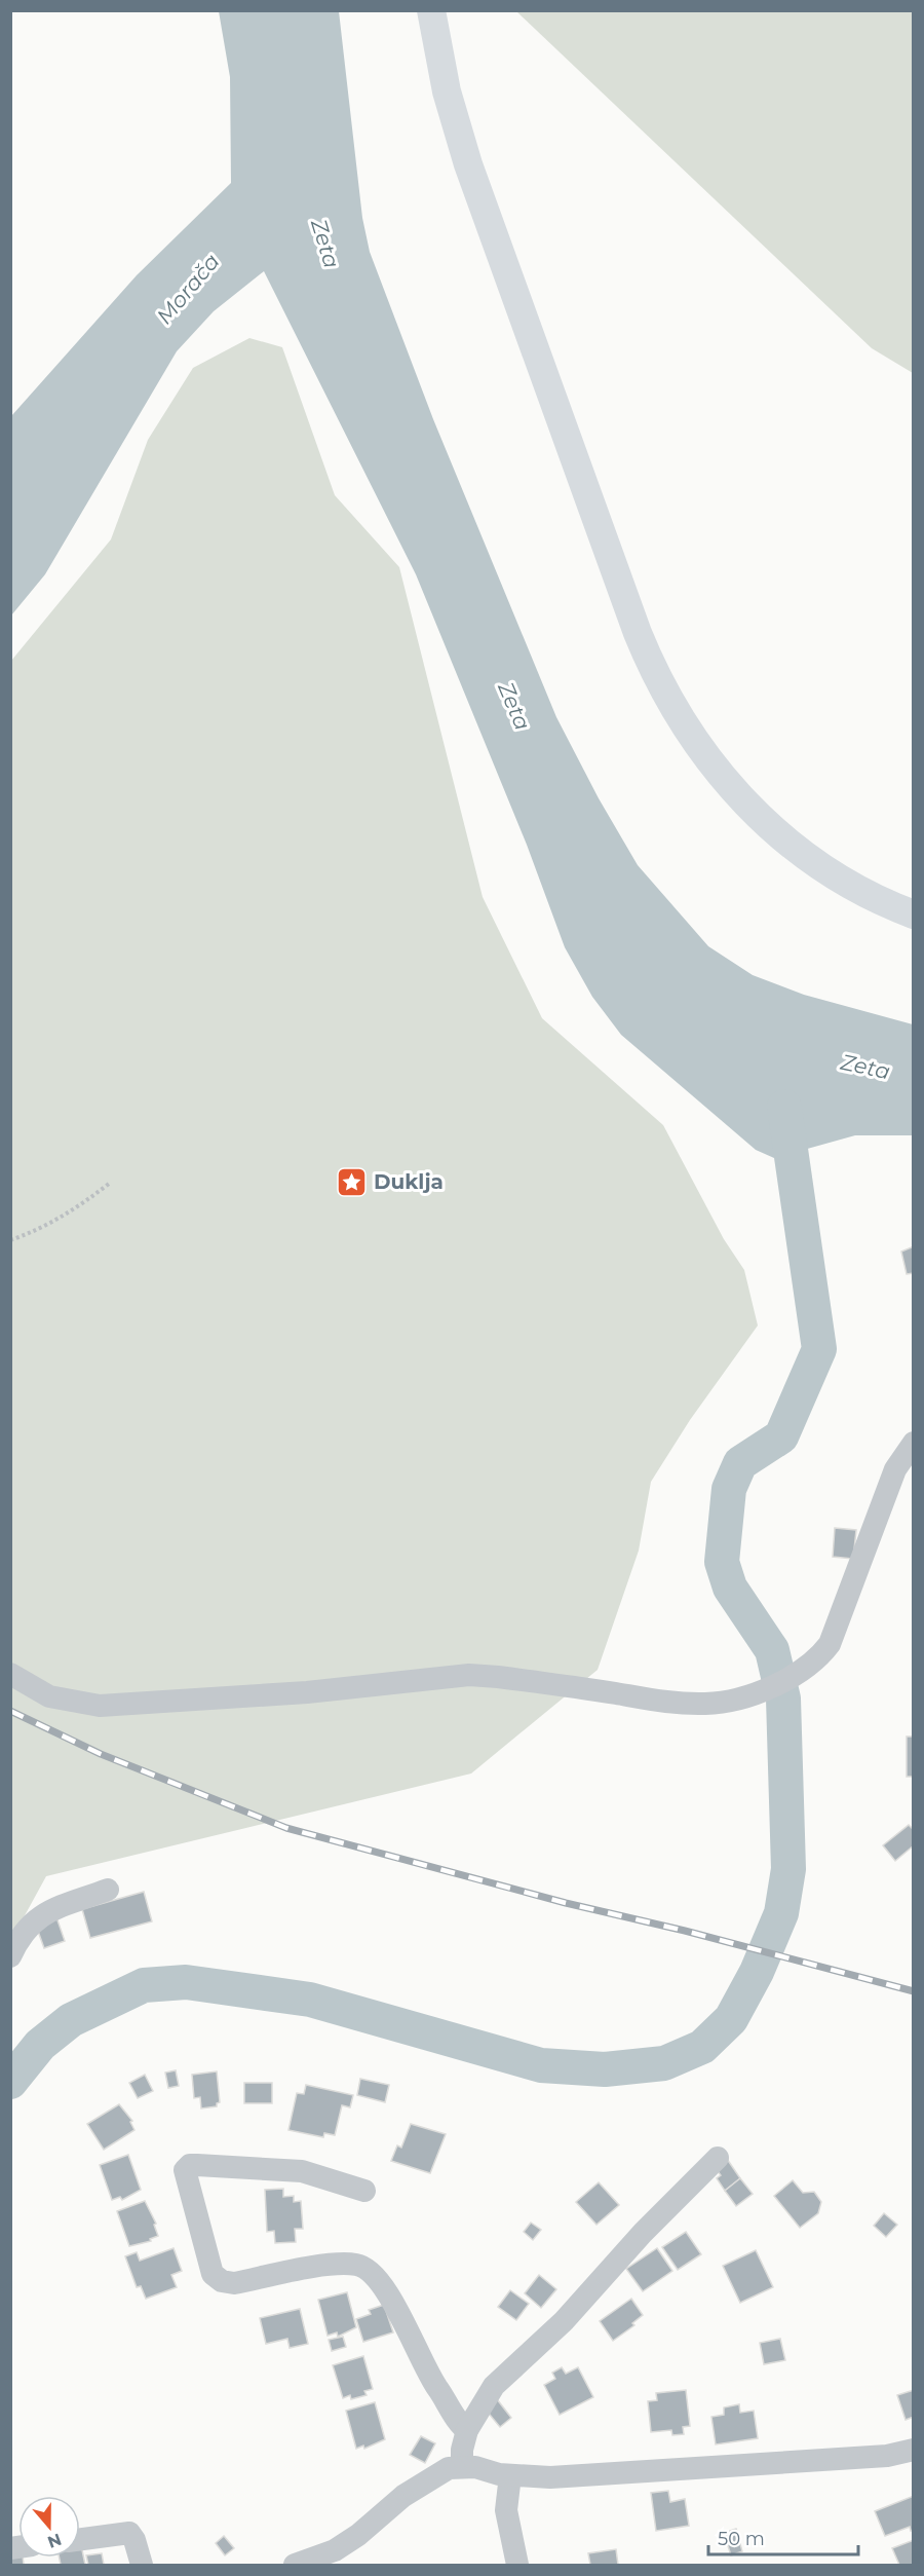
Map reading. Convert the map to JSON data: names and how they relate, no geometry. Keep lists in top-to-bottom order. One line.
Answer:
{"water":["Zeta","Morača"],"places":{"place":["Duklja"]},"scale_bar":"50 m","north":"bottom"}
